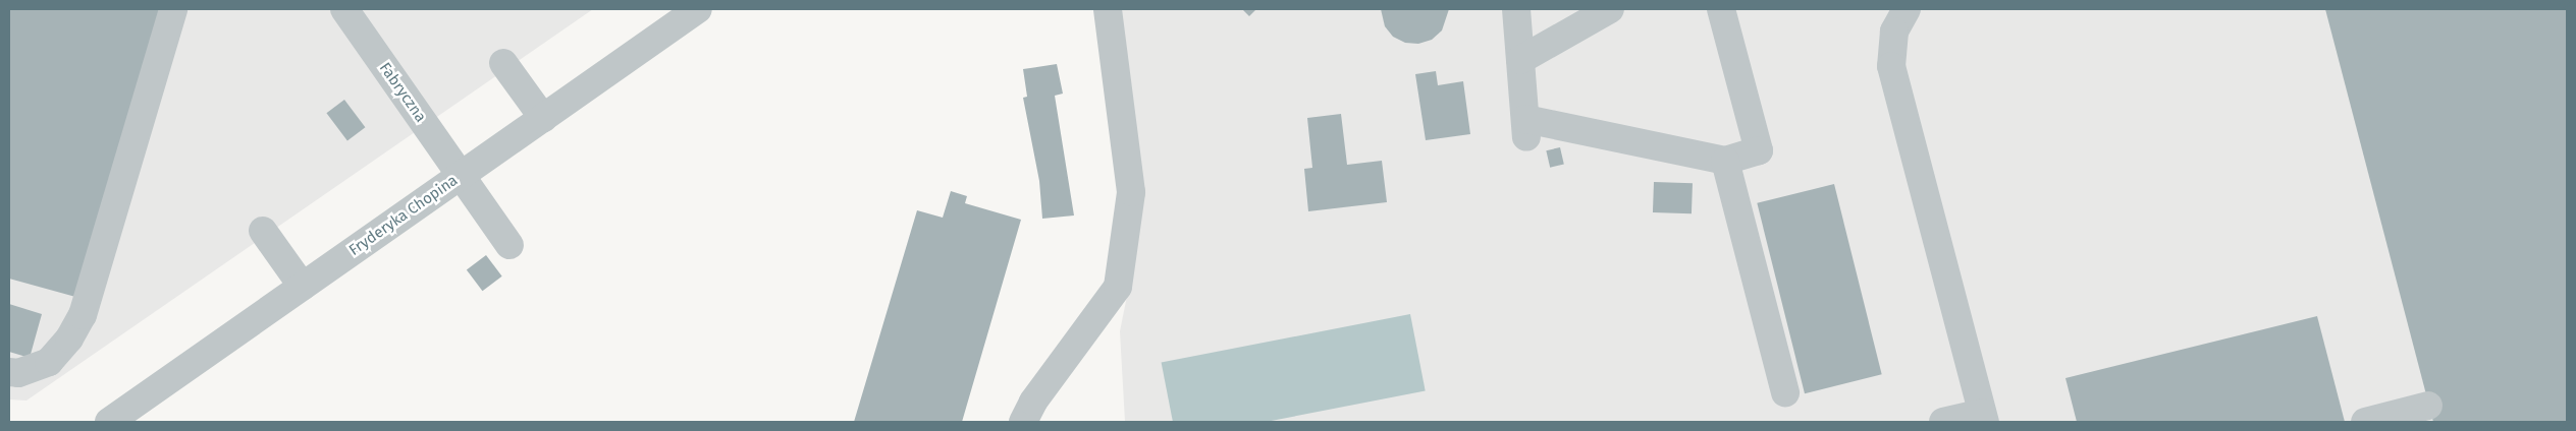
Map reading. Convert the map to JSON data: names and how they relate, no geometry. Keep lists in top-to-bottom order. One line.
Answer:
{"streets":{"street":["Fabryczna","Fryderyka Chopina"]},"crossings":[["Fabryczna","Fryderyka Chopina"]]}
